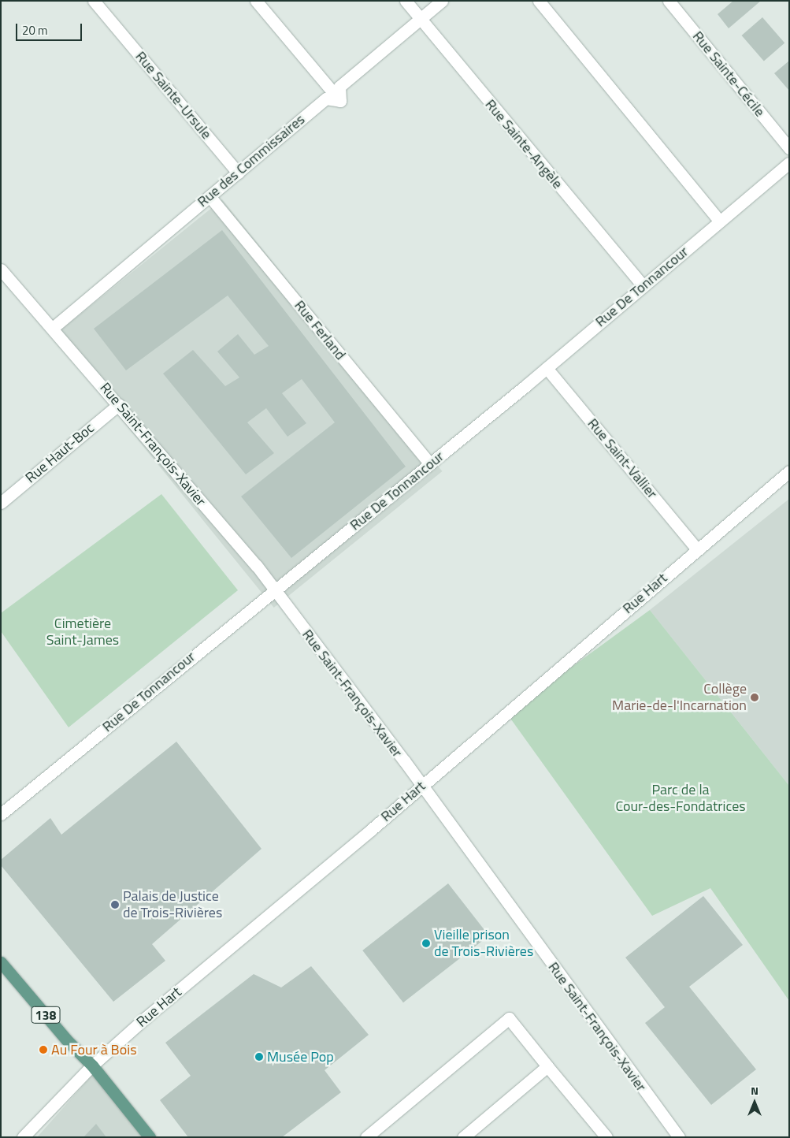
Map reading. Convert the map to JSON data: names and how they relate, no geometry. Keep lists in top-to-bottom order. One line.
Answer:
{"streets":{"main road":["138"],"street":["Rue Sainte-Cécile","Rue Sainte-Ursule","Rue Sainte-Angèle","Rue des Commissaires","Rue De Tonnancour","Rue Ferland","Rue Saint-François-Xavier","Rue Haut-Boc","Rue Saint-Vallier","Rue Hart"]},"crossings":[["Rue Sainte-Ursule","Rue des Commissaires"],["Rue Sainte-Angèle","Rue De Tonnancour"],["Rue des Commissaires","Rue Ferland"],["Rue des Commissaires","Rue Saint-François-Xavier"],["Rue De Tonnancour","Rue Ferland"],["Rue De Tonnancour","Rue Saint-François-Xavier"],["Rue De Tonnancour","Rue Saint-Vallier"],["Rue Saint-François-Xavier","Rue Haut-Boc"],["Rue Saint-François-Xavier","Rue Hart"],["Rue Saint-Vallier","Rue Hart"],["Rue Hart","138"]],"parks":["Cimetière Saint-James","Parc de la Cour-des-Fondatrices"],"places":["Collège Marie-de-l'Incarnation","Palais de Justice de Trois-Rivières","Vieille prison de Trois-Rivières","Au Four à Bois","Musée Pop"],"scale_bar":"20 m","north":"top"}
